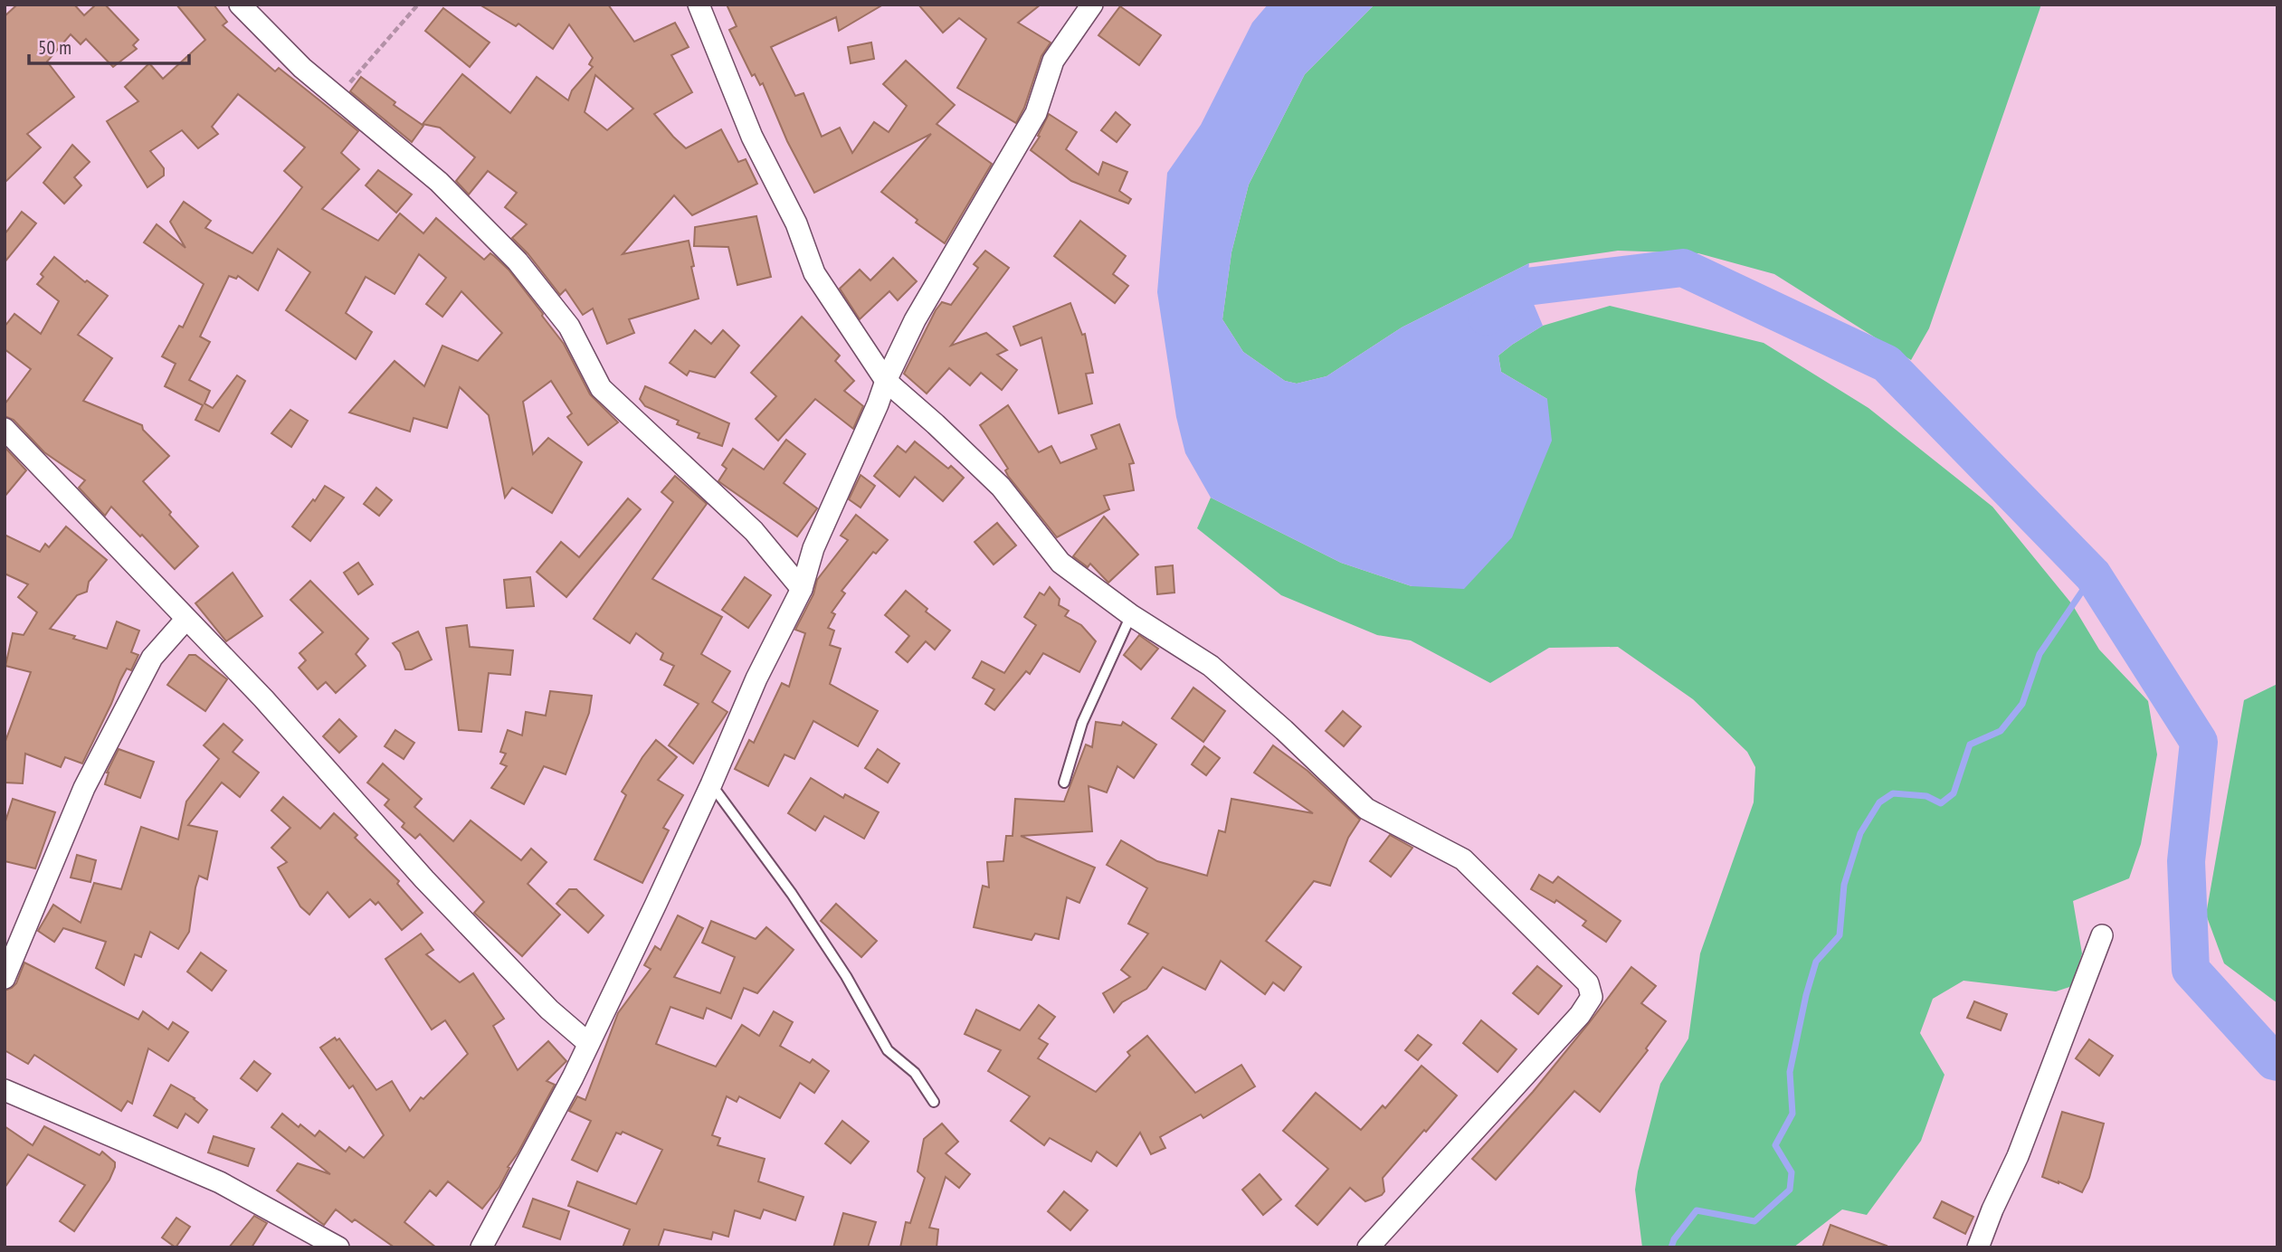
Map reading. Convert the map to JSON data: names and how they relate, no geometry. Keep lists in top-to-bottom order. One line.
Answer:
{"scale_bar":"50 m"}
